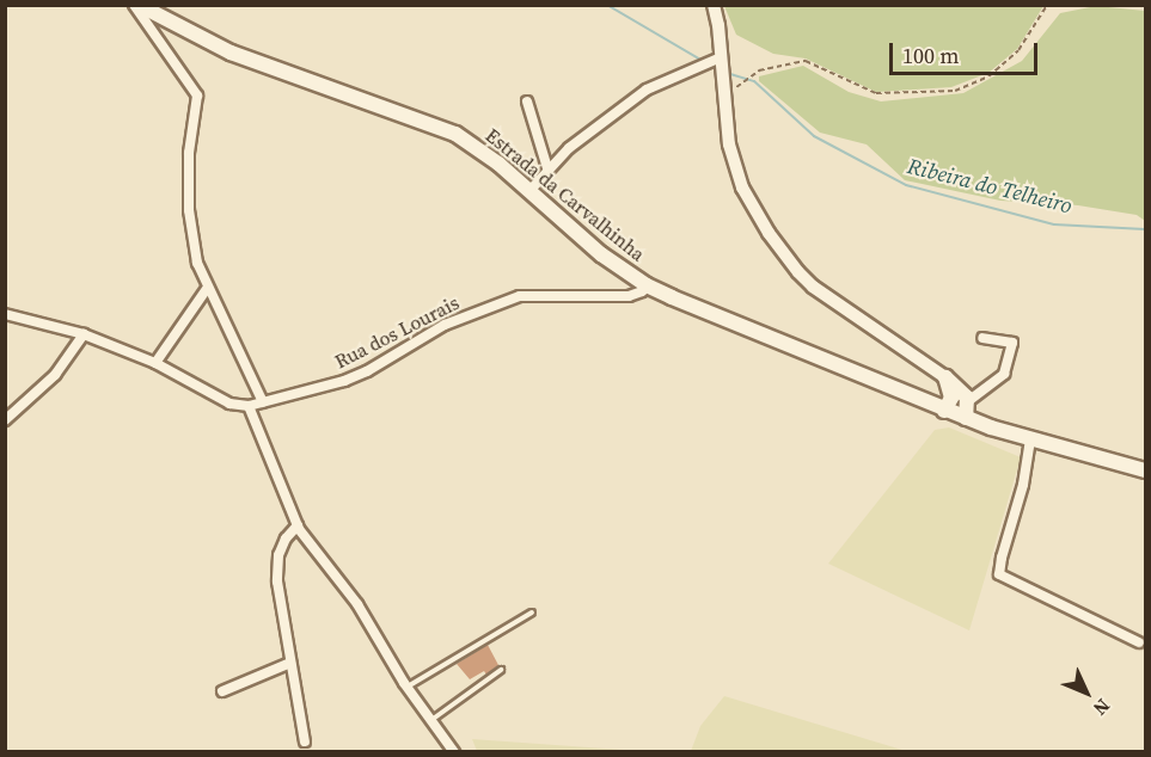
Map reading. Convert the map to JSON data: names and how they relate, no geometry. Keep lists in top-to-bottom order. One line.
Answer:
{"streets":{"main road":["Estrada da Carvalhinha"],"street":["Rua dos Lourais"]},"crossings":[["Estrada da Carvalhinha","Rua dos Lourais"]],"water":["Ribeira do Telheiro"],"scale_bar":"100 m","north":"bottom right"}
